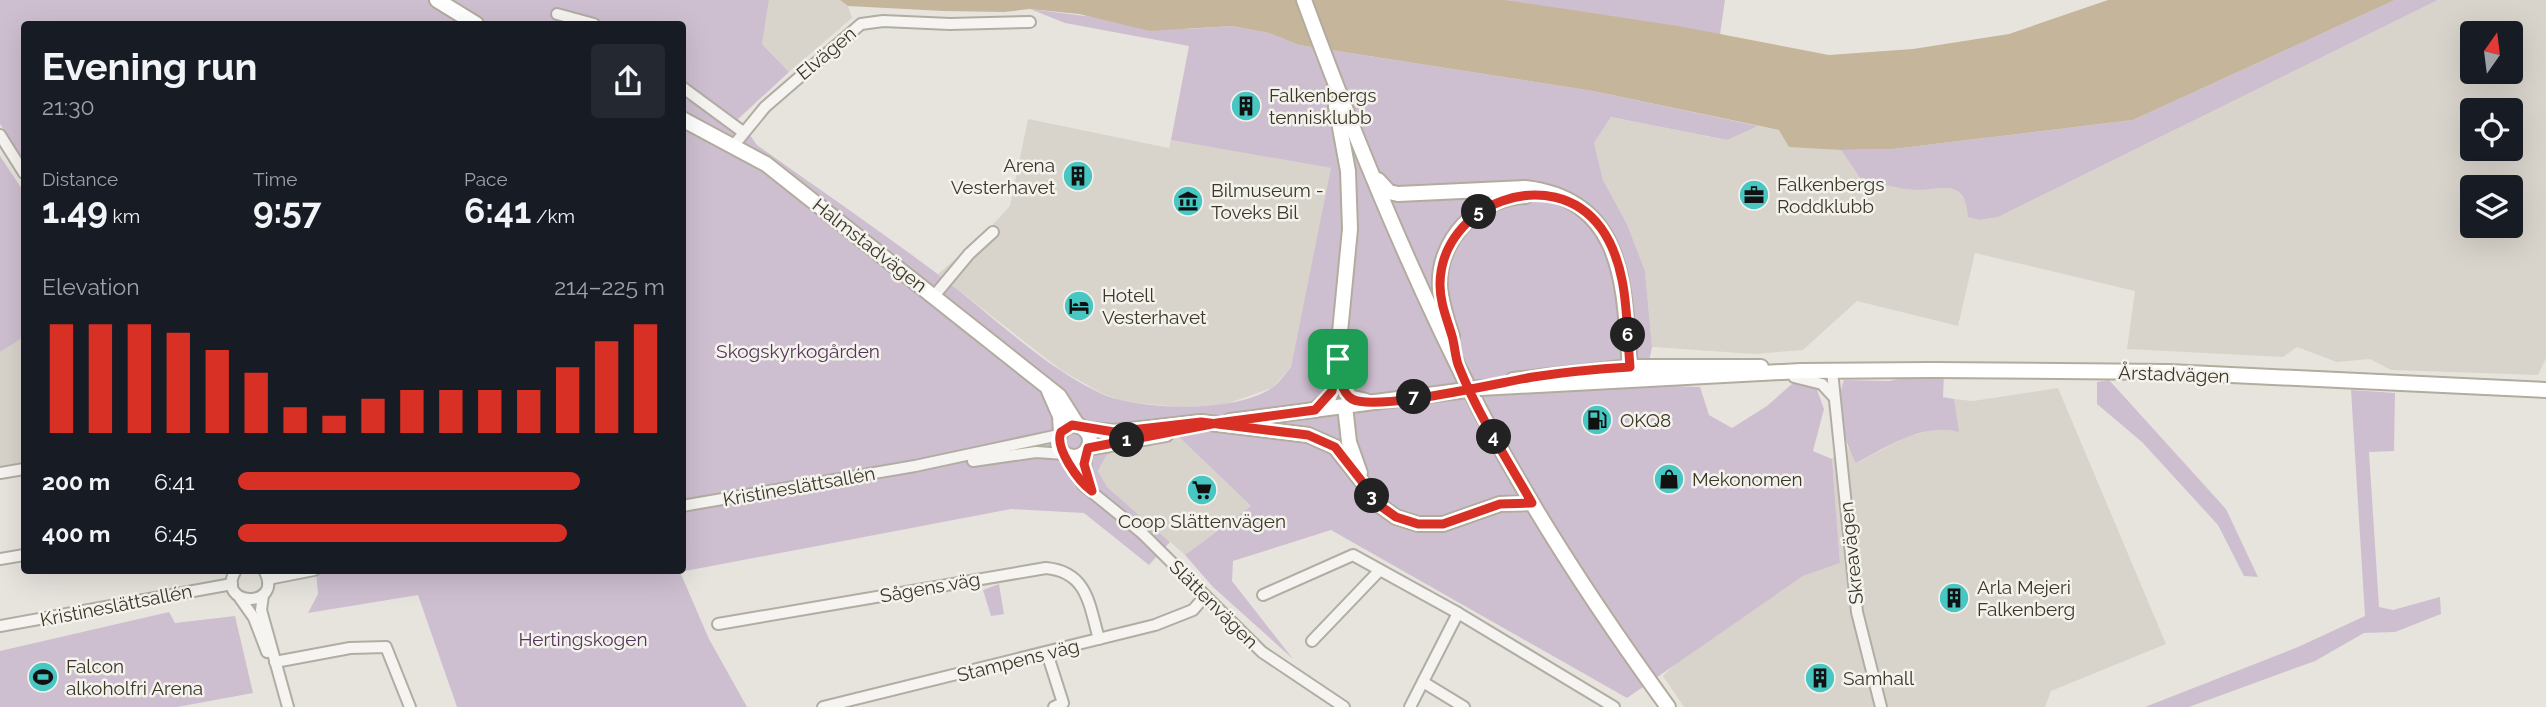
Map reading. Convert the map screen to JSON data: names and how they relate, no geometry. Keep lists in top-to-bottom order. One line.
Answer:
{"streets":{"main road":["Halmstadvägen","Årstadvägen"],"street":["Elvägen","Kristineslättsallén","Skreavägen","Sågens väg","Slättenvägen","Stampens väg"]},"crossings":[["Elvägen","Halmstadvägen"],["Halmstadvägen","Årstadvägen"],["Halmstadvägen","Kristineslättsallén"],["Halmstadvägen","Slättenvägen"],["Årstadvägen","Kristineslättsallén"],["Årstadvägen","Skreavägen"],["Årstadvägen","Slättenvägen"],["Kristineslättsallén","Slättenvägen"],["Sågens väg","Stampens väg"],["Slättenvägen","Stampens väg"]],"parks":["Skogskyrkogården","Hertingskogen"],"places":{"building":["Falkenbergs tennisklubb","Arena Vesterhavet","Arla Mejeri Falkenberg","Samhall"],"office":["Falkenbergs Roddklubb"],"museum":["Bilmuseum - Toveks Bil"],"hotel":["Hotell Vesterhavet"],"fuel station":["OKQ8"],"shop":["Mekonomen"],"supermarket":["Coop Slättenvägen"],"sports":["Falcon alkoholfri Arena"]},"north":"top","page":{"heading":["Evening run","21:30"],"stats":[["Distance","1.49 km"],["Time","9:57"],["Pace","6:41 /km"]],"pins":["5","6","7","4","1","3"],"chart":["Elevation","214–225 m"],"list":[{"name":"200 m","note":"6:41"},{"name":"400 m","note":"6:45"}]}}
